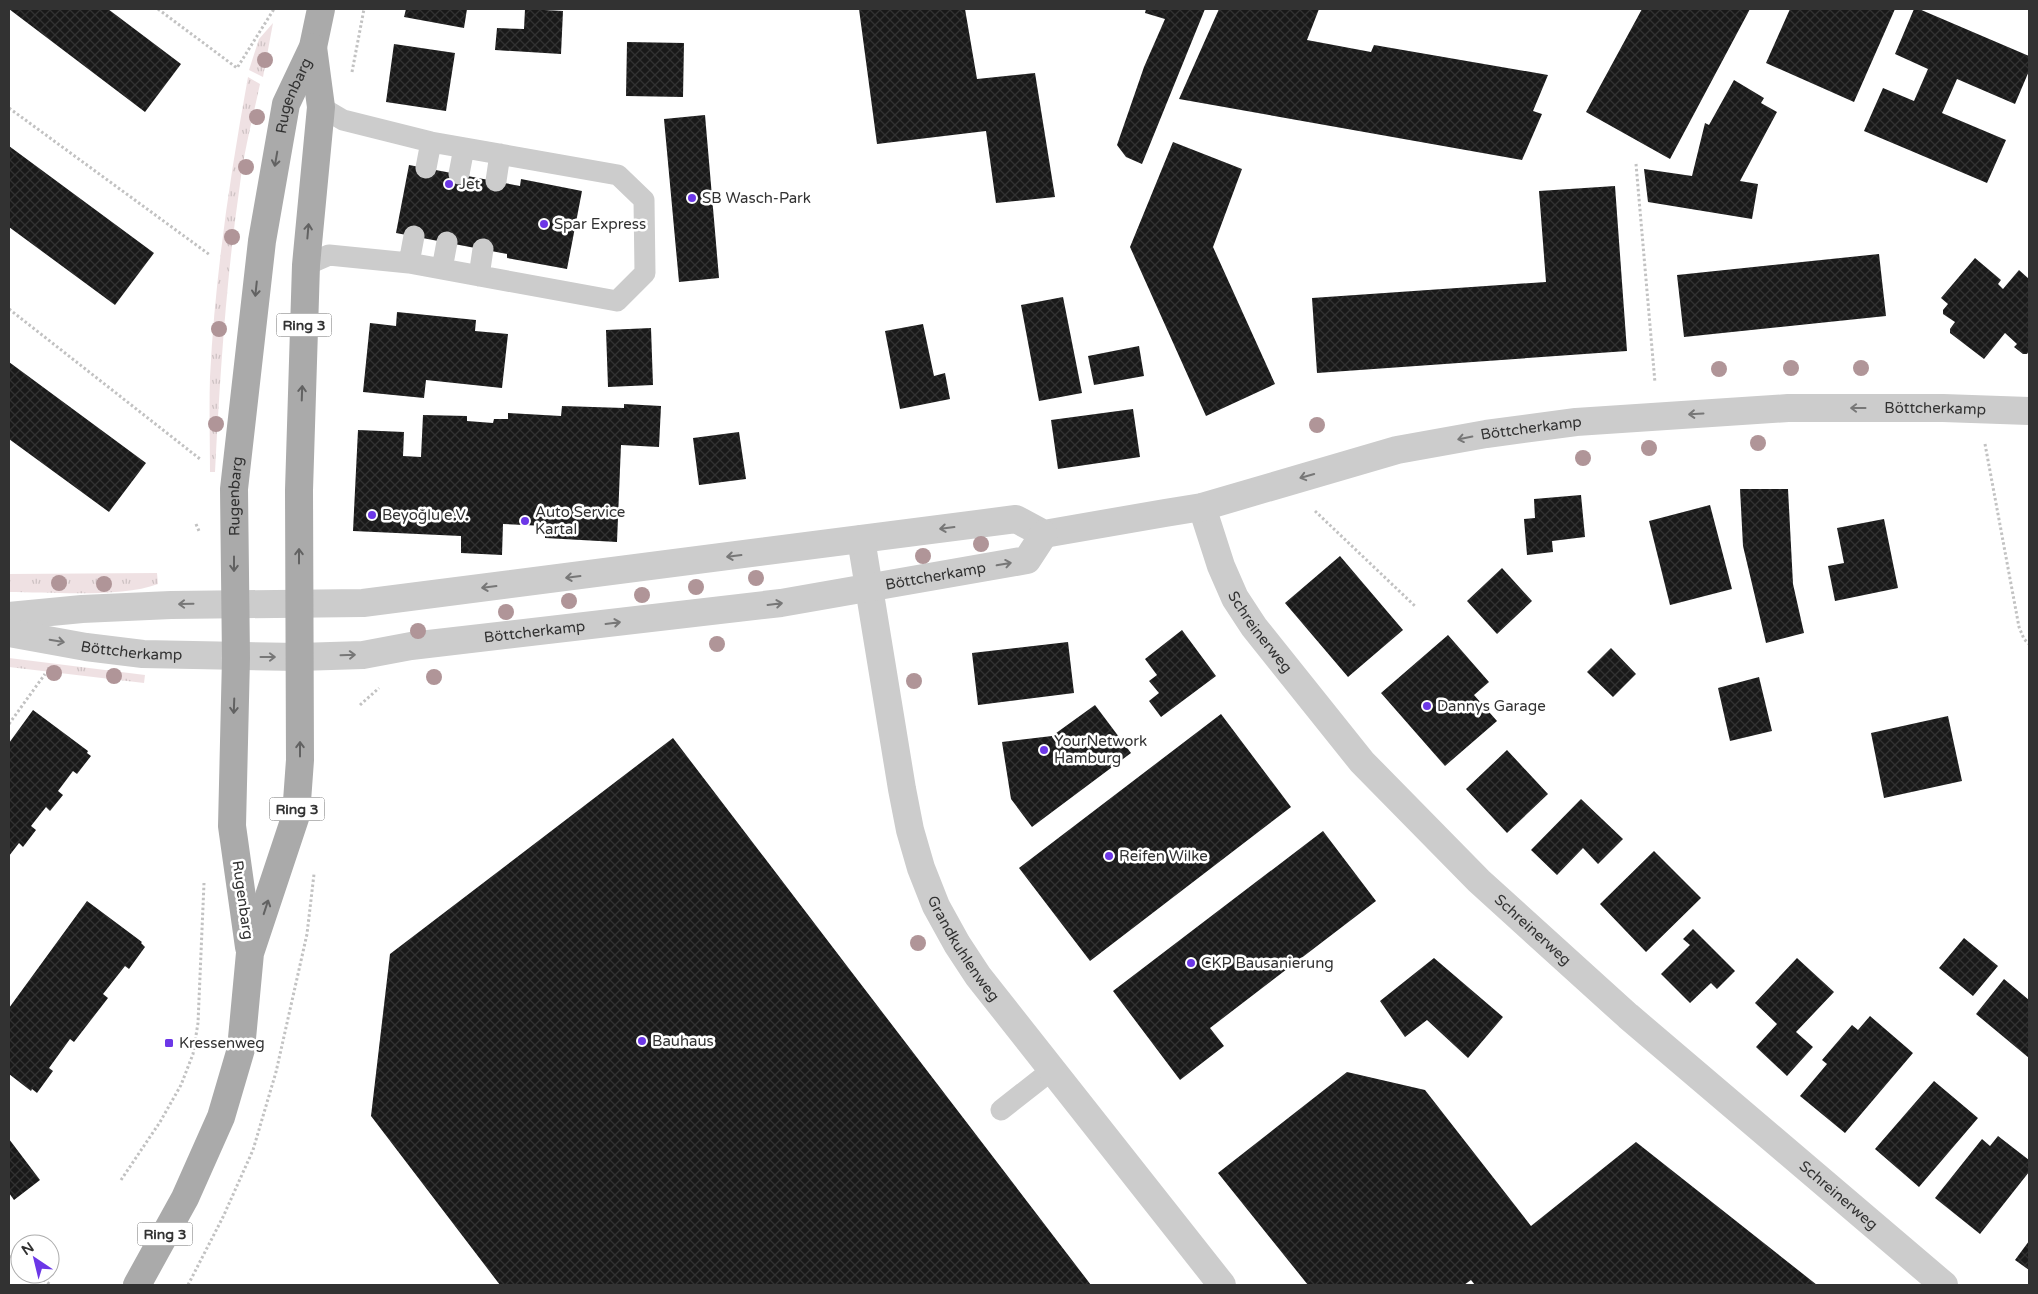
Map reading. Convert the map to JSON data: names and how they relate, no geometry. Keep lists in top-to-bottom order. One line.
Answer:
{"streets":{"main road":["Rugenbarg","Ring 3"],"street":["Böttcherkamp","Schreinerweg","Grandkuhlenweg"]},"crossings":[["Rugenbarg","Böttcherkamp"],["Böttcherkamp","Schreinerweg"],["Böttcherkamp","Grandkuhlenweg"]],"places":{"other":["Jet","SB Wasch-Park","Spar Express","Beyoğlu e.V.","Auto Service Kartal","Dannys Garage","YourNetwork Hamburg","Reifen Wilke","CKP Bausanierung","Bauhaus"],"transit":["Kressenweg"]},"north":"top left"}
